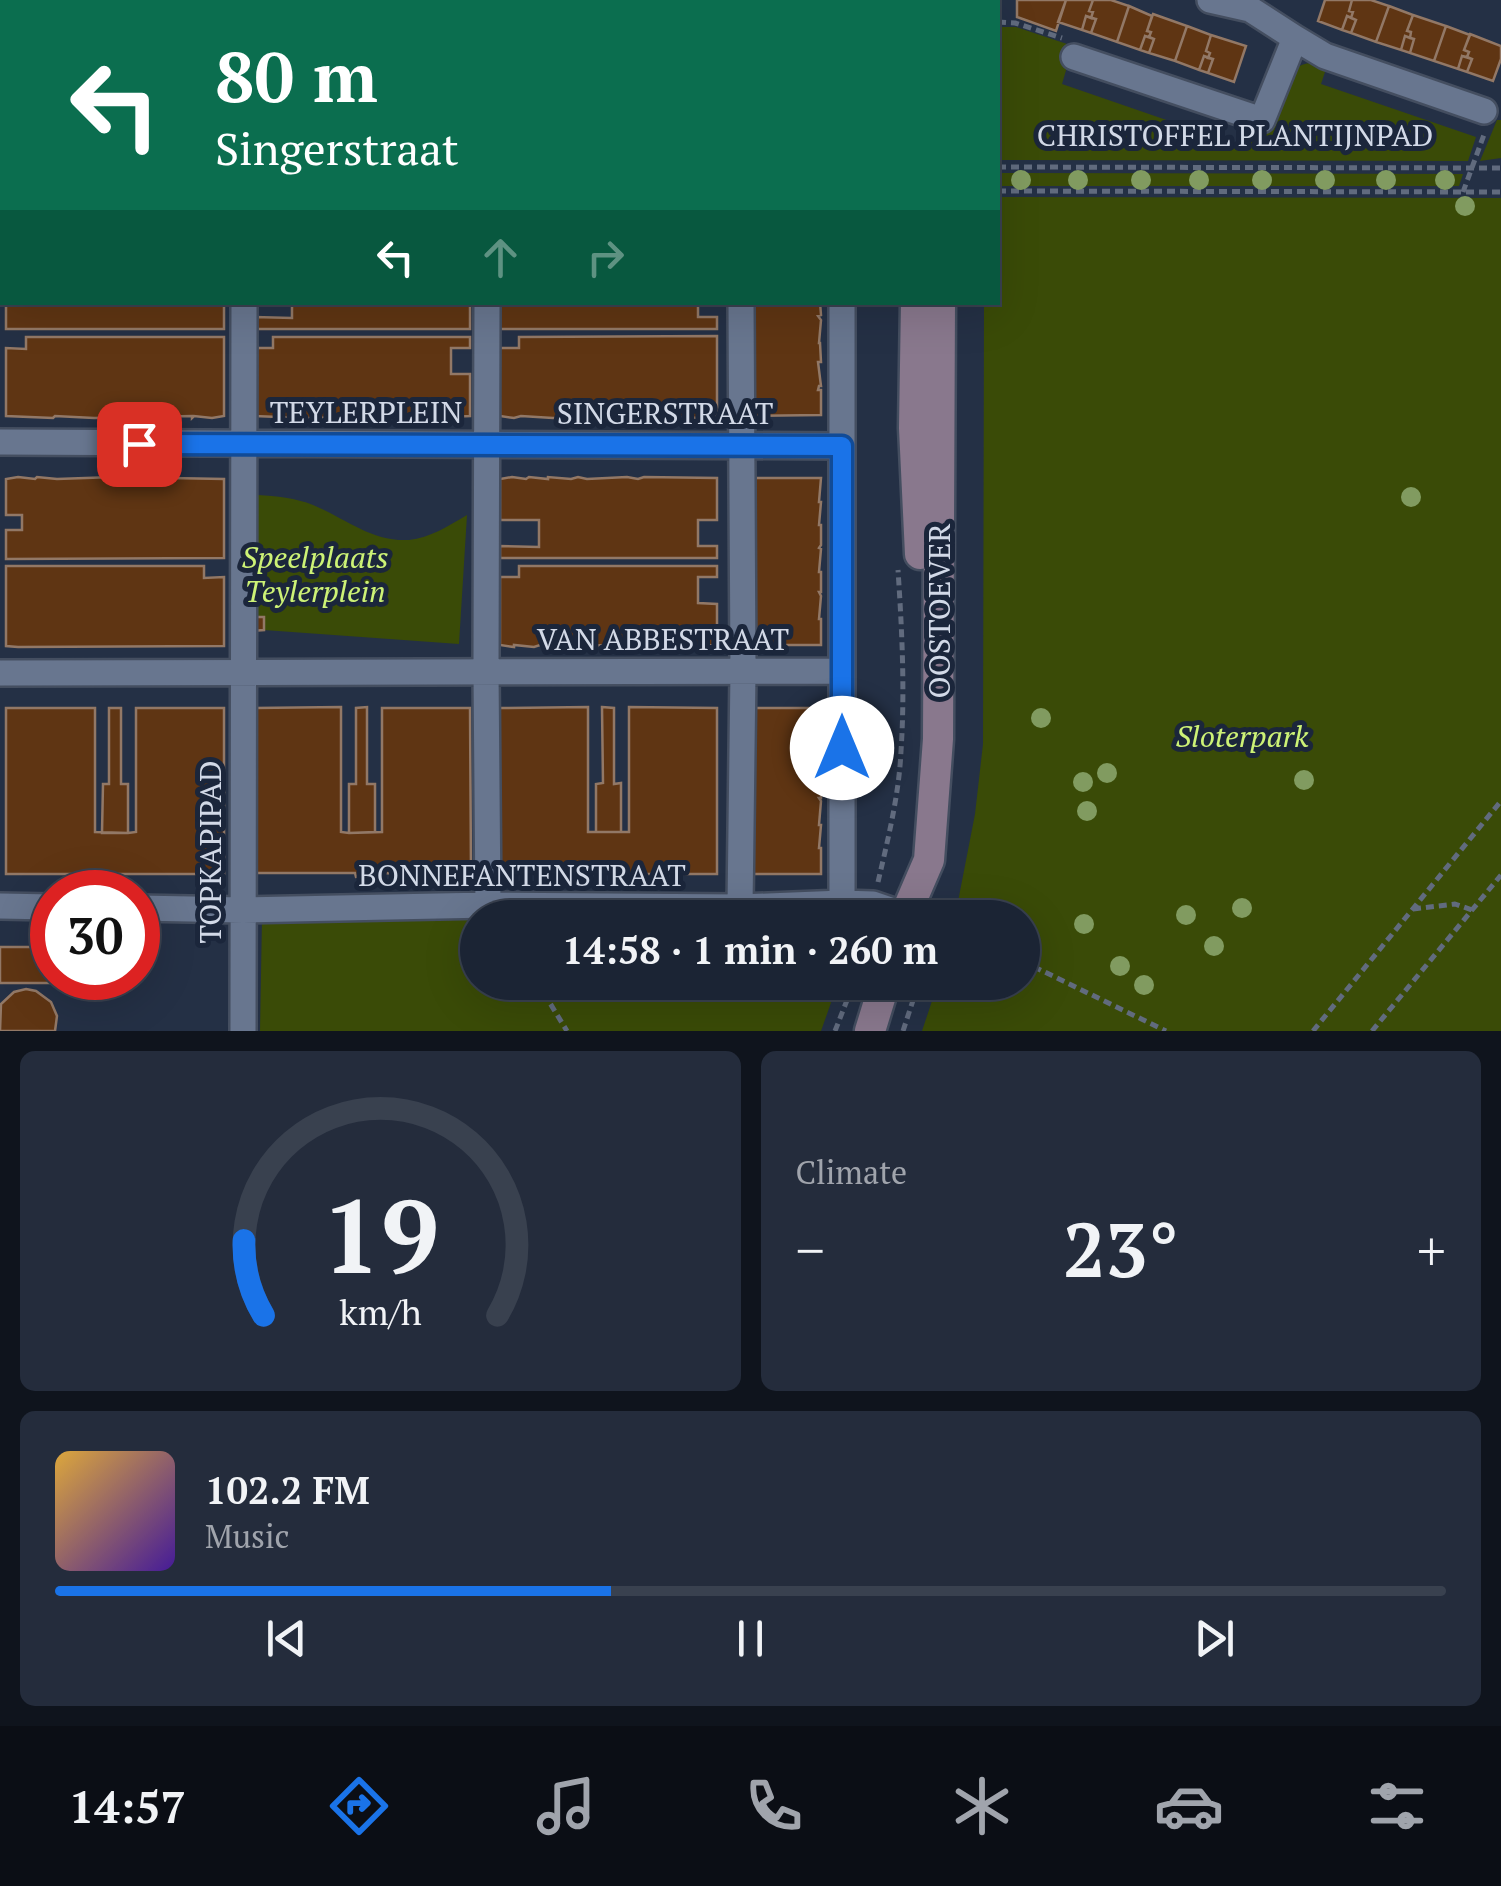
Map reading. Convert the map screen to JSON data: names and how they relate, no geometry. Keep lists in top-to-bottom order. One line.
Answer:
{"streets":{"main road":["OOSTOEVER"],"street":["CHRISTOFFEL PLANTIJNPAD","TEYLERPLEIN","SINGERSTRAAT","VAN ABBESTRAAT","TOPKAPIPAD","BONNEFANTENSTRAAT"]},"crossings":[["TEYLERPLEIN","SINGERSTRAAT"],["TEYLERPLEIN","VAN ABBESTRAAT"],["TEYLERPLEIN","TOPKAPIPAD"],["TOPKAPIPAD","BONNEFANTENSTRAAT"]],"parks":["Speelplaats Teylerplein","Sloterpark"],"page":{"turn":["80 m","Singerstraat"],"limit":"30","trip":"14:58 · 1 min · 260 m","tile":"Climate","heat":["−","23°","+"],"song":["102.2 FM","Music"],"tabs":"14:57","gauge":["19","km/h"]}}
